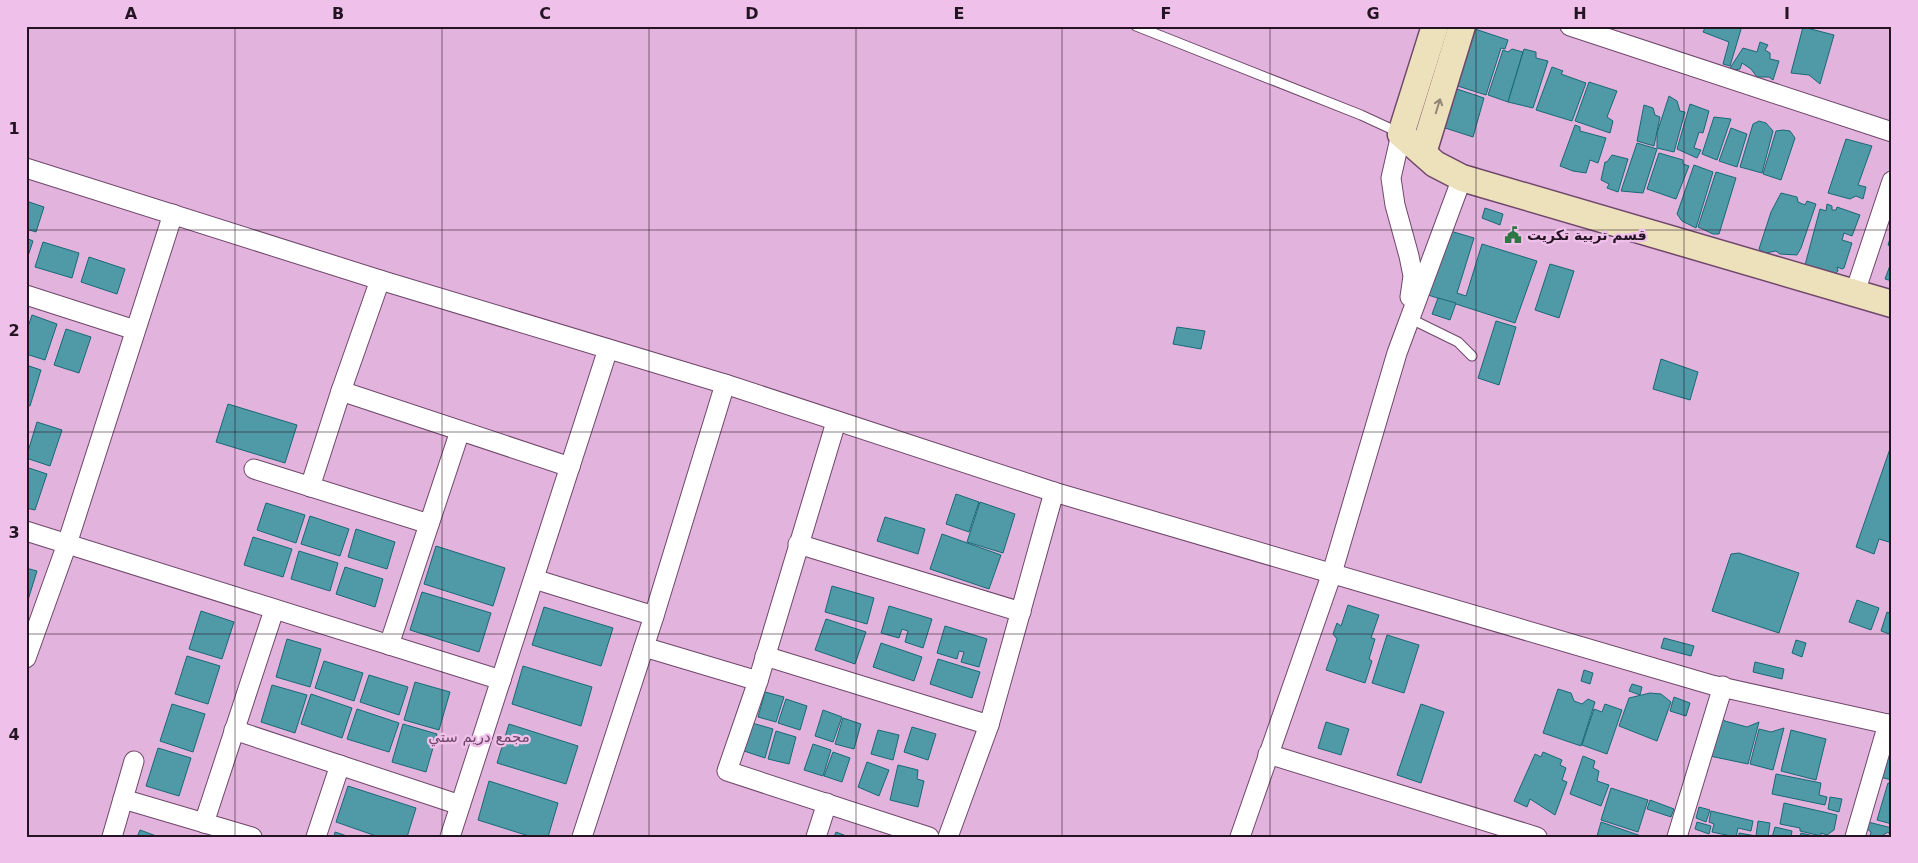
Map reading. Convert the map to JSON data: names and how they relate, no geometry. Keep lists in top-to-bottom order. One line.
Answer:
{"districts":["مجمع دريم ستي"],"places":{"public building":["قسم تربية تكريت"]},"grid":{"columns":["A","B","C","D","E","F","G","H","I"],"rows":["1","2","3","4"]}}
